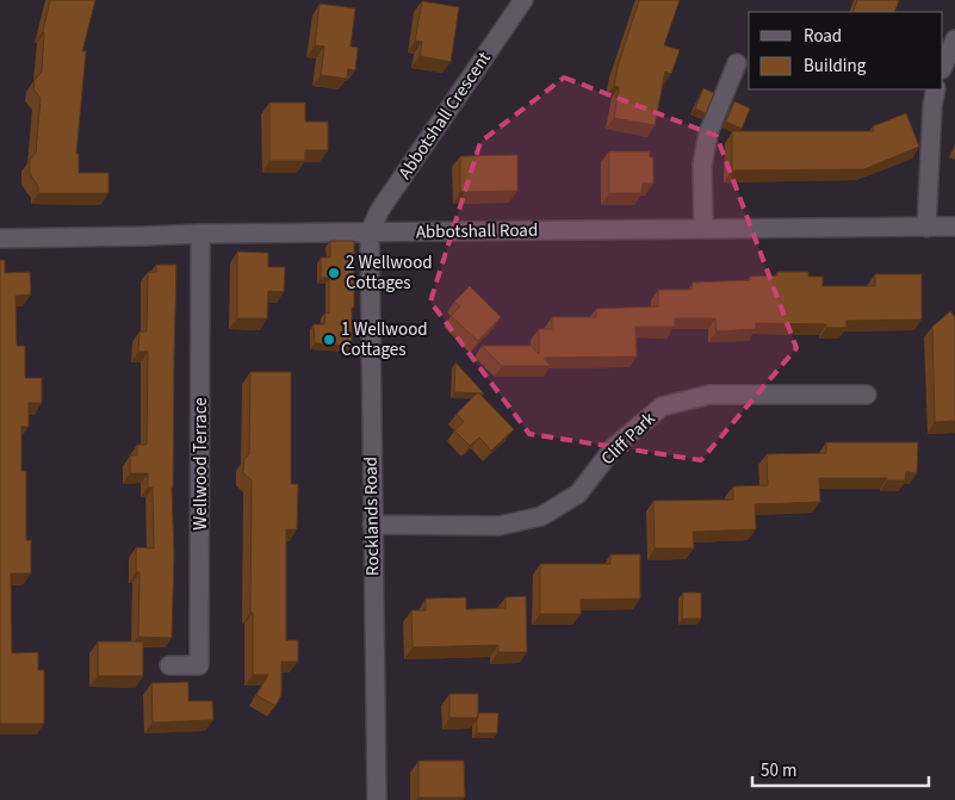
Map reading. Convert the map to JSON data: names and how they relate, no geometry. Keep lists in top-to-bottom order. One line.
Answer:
{"streets":{"street":["Abbotshall Crescent","Abbotshall Road","Cliff Park","Wellwood Terrace","Rocklands Road"]},"crossings":[["Abbotshall Crescent","Abbotshall Road"],["Abbotshall Crescent","Rocklands Road"],["Abbotshall Road","Wellwood Terrace"],["Abbotshall Road","Rocklands Road"],["Cliff Park","Rocklands Road"]],"places":["2 Wellwood Cottages","1 Wellwood Cottages"],"legend":["Road","Building"],"scale_bar":"50 m"}
